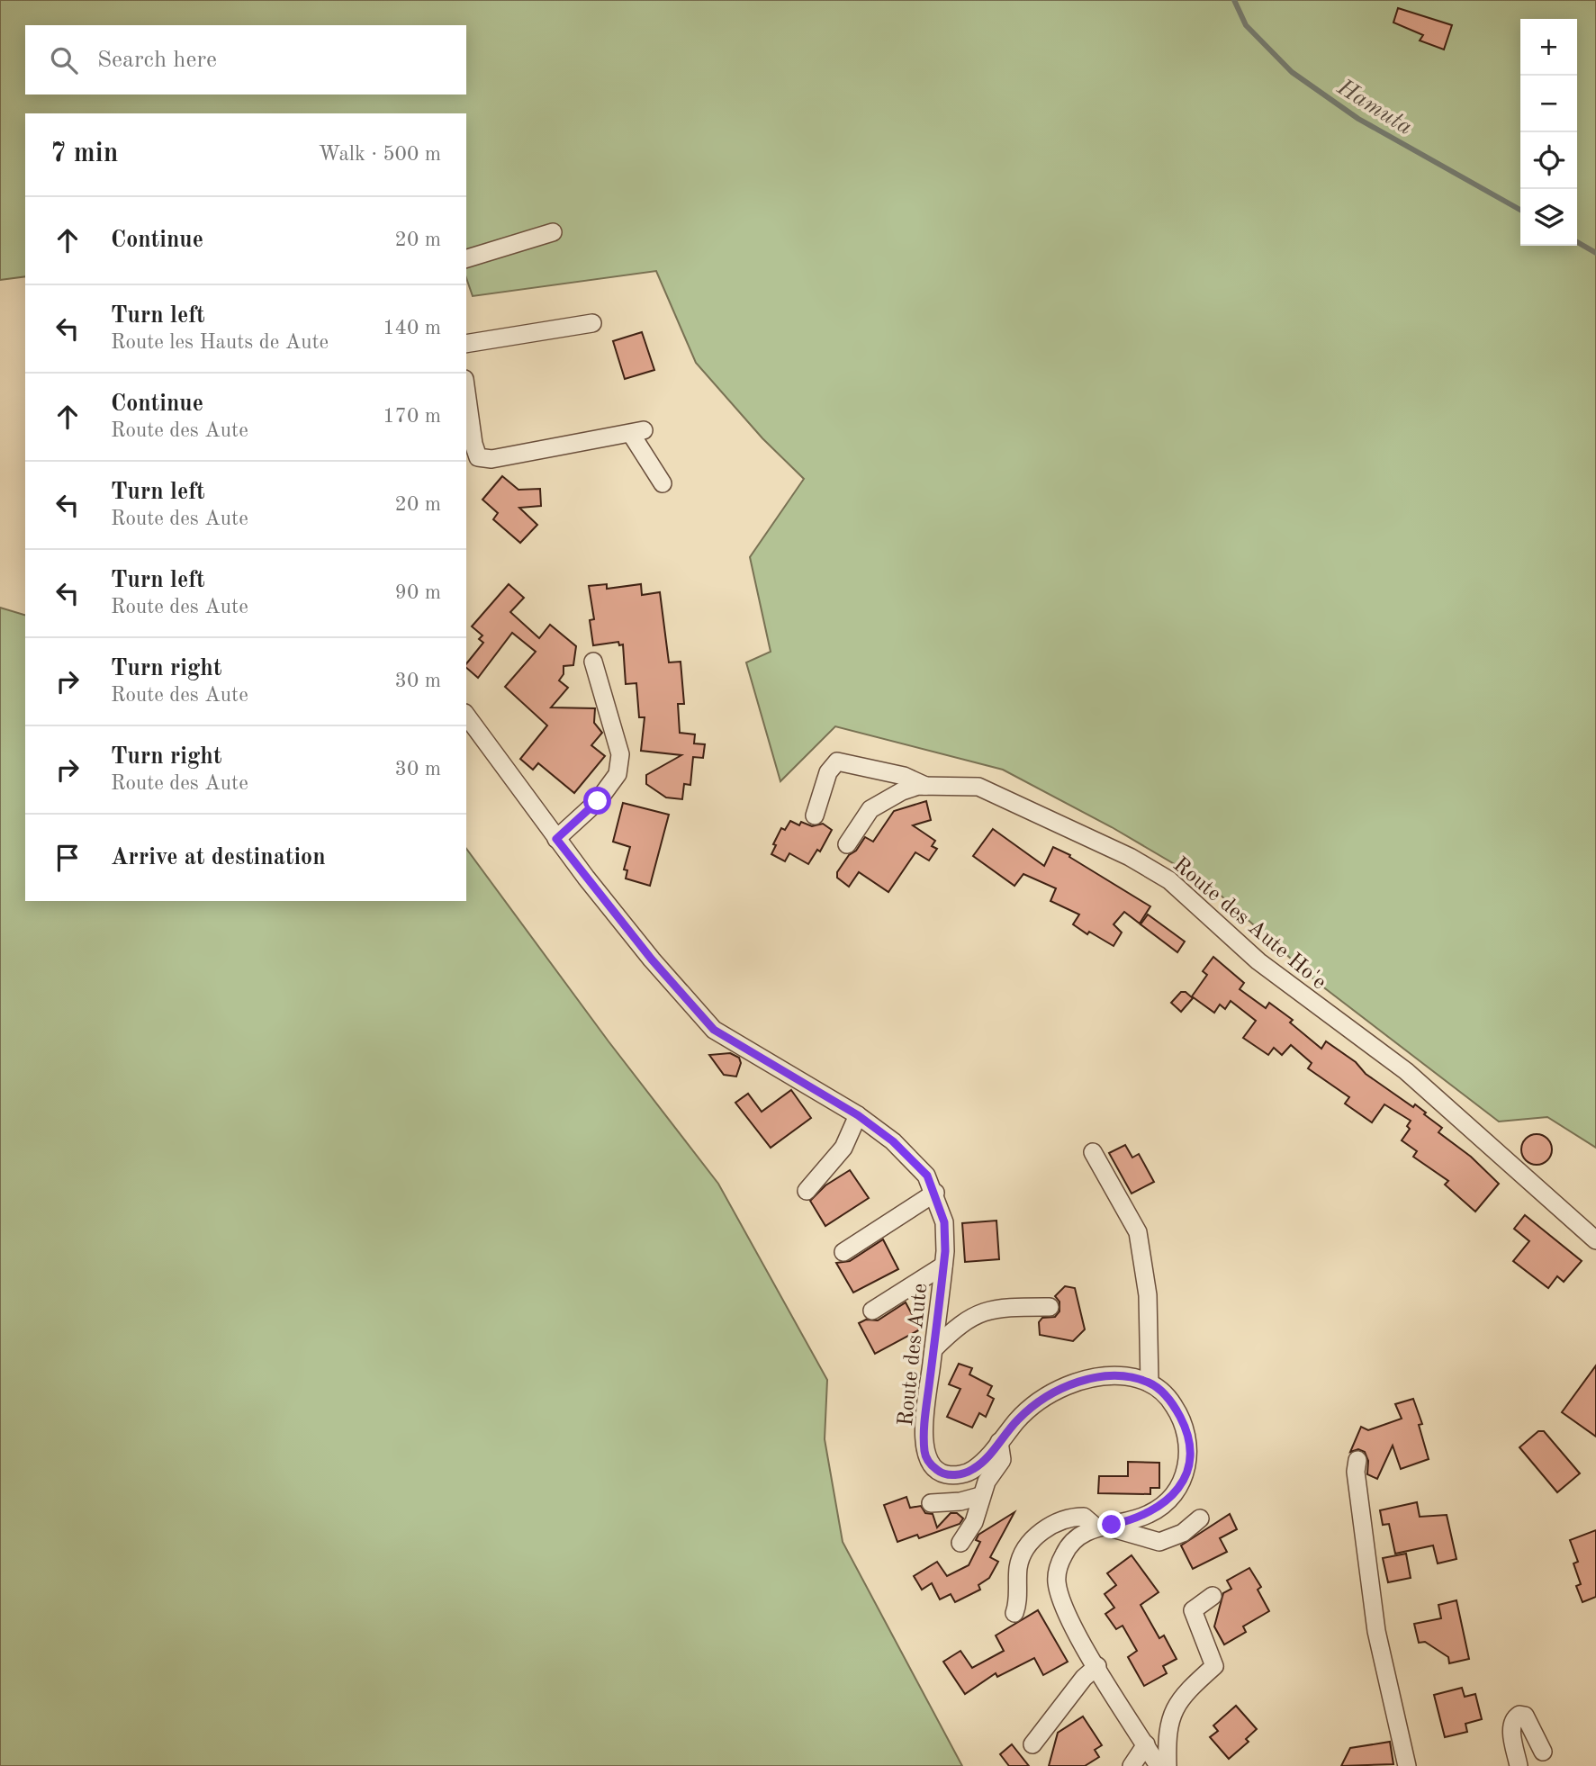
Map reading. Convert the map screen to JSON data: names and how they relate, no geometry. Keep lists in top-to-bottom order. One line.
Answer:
{"streets":{"street":["Route des Aute Ho'e","Route des Aute"]},"water":["Hamuta"],"page":{"map_buttons":["+","−"],"search":"Search here","heading":["7 min","Walk · 500 m"],"list":[["Continue","20 m"],["Turn left","Route les Hauts de Aute","140 m"],["Continue","Route des Aute","170 m"],["Turn left","Route des Aute","20 m"],["Turn left","Route des Aute","90 m"],["Turn right","Route des Aute","30 m"],["Turn right","Route des Aute","30 m"],"Arrive at destination"]}}
